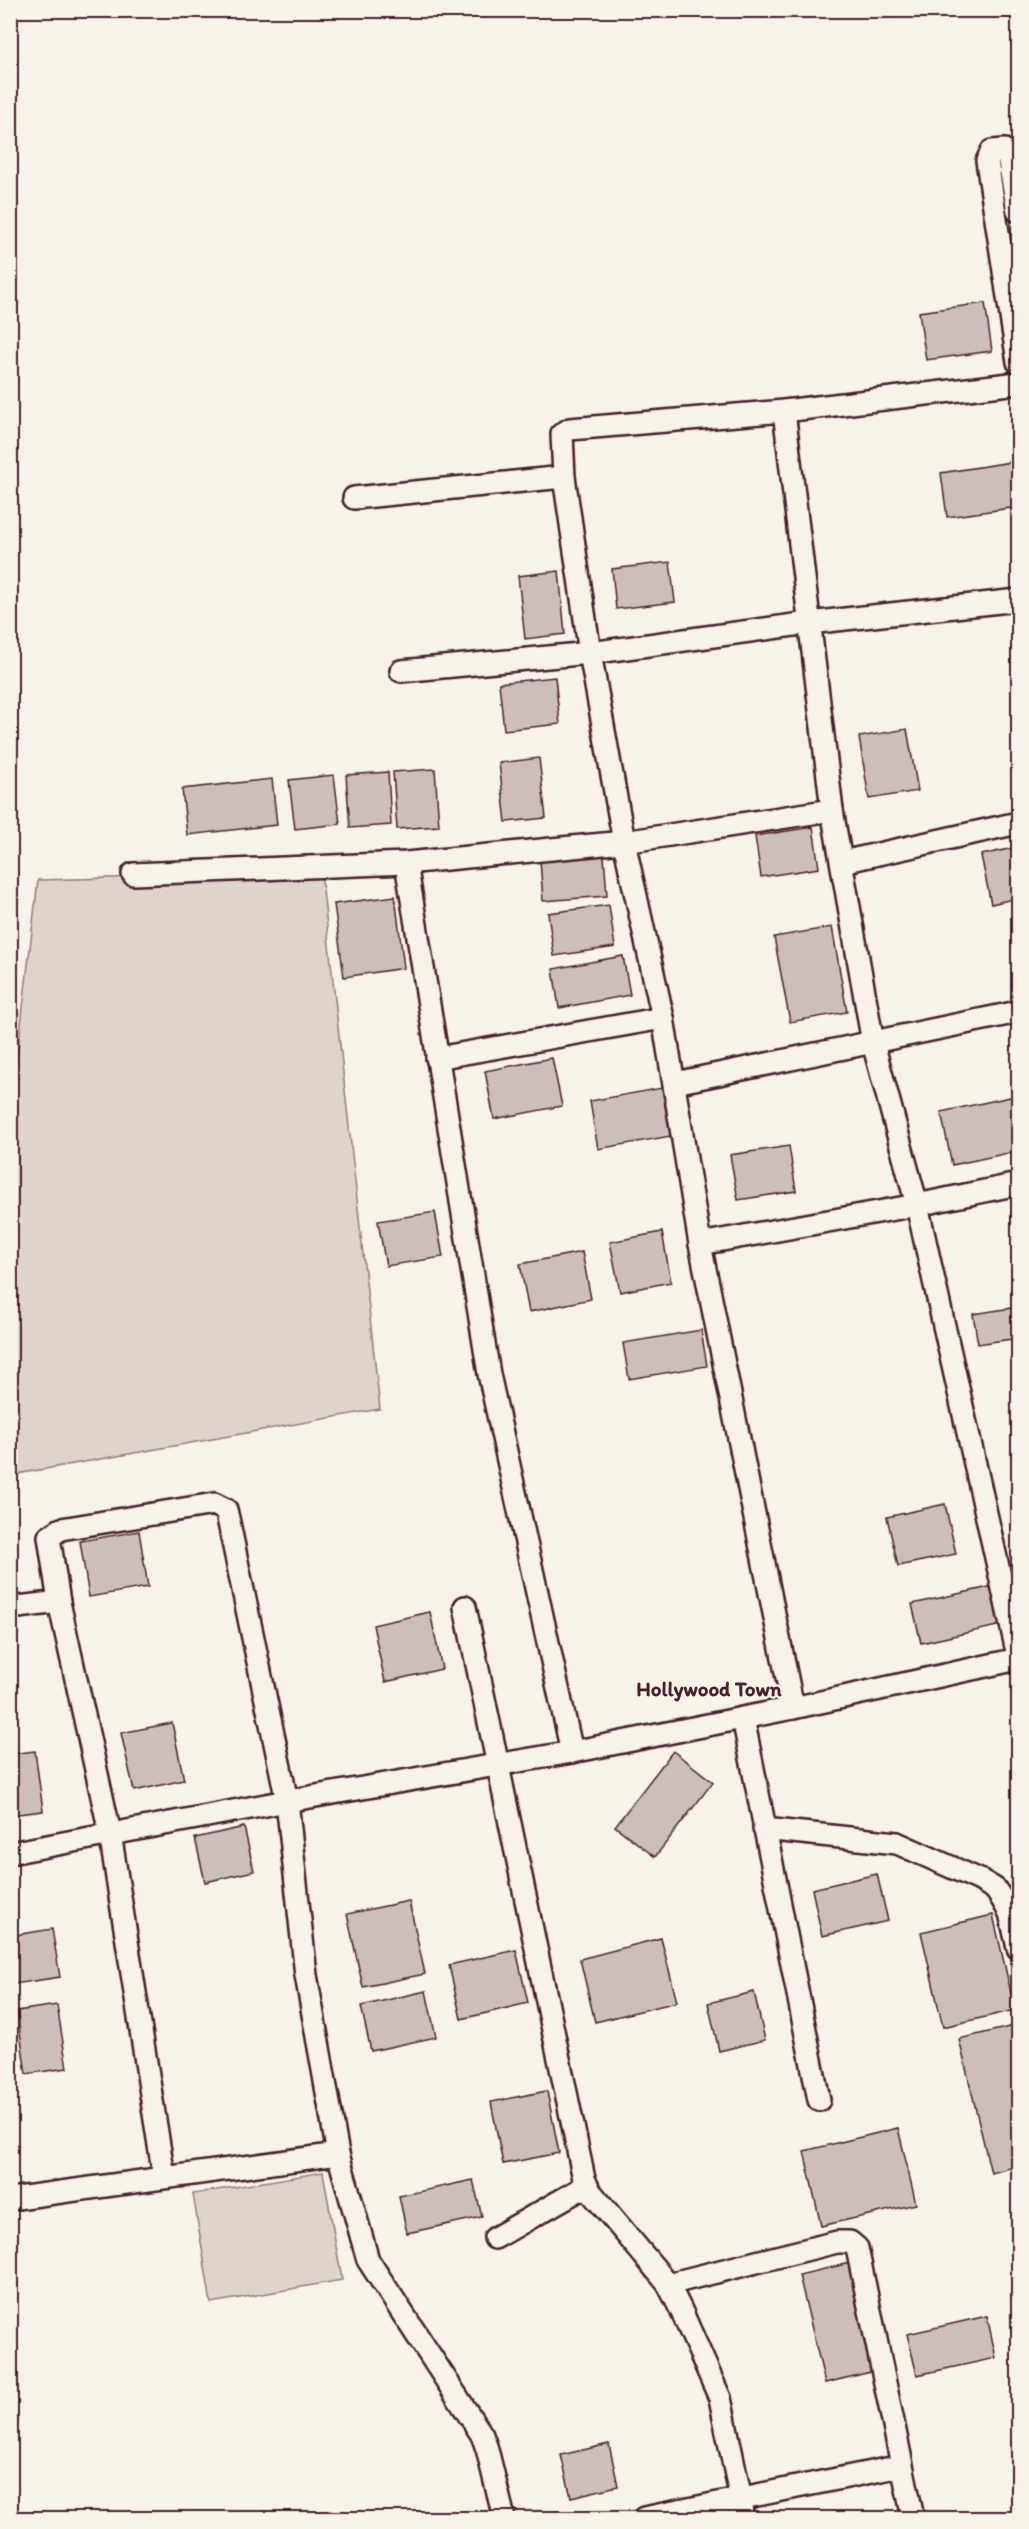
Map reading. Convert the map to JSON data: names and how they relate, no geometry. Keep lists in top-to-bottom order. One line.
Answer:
{"districts":["Hollywood Town"]}
